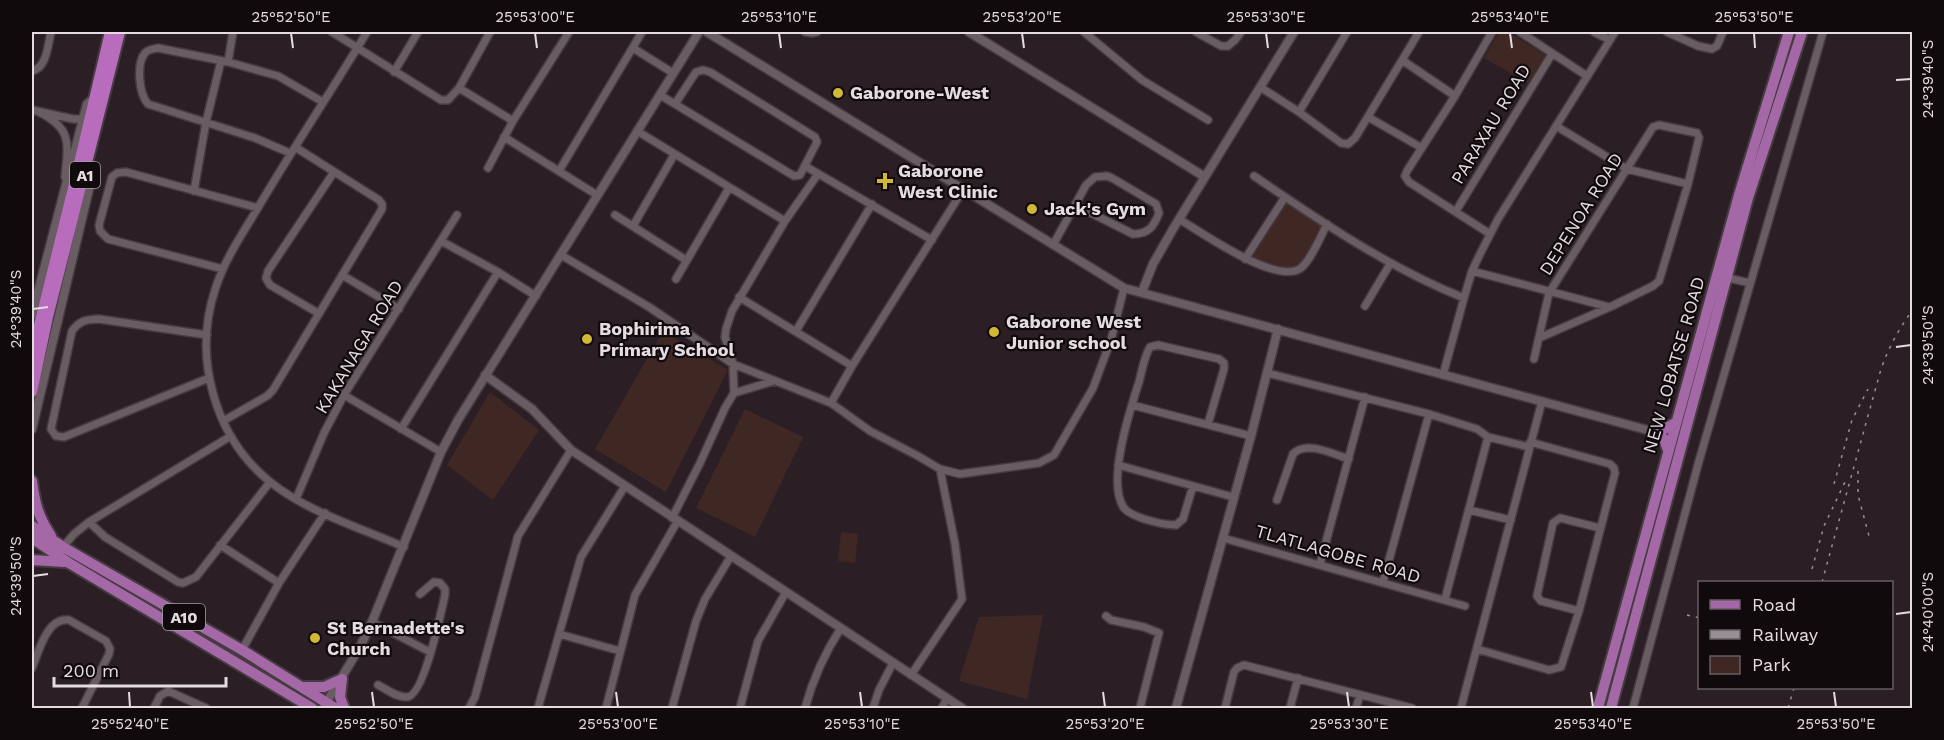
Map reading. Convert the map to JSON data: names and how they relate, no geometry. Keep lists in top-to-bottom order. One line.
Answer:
{"streets":{"highway":["A1"],"main road":["NEW LOBATSE ROAD","A10"],"street":["PARAXAU ROAD","DEPENOA ROAD","KAKANAGA ROAD","TLATLAGOBE ROAD"]},"places":{"other":["Gaborone-West","Jack's Gym","Gaborone West Junior school","Bophirima Primary School","St Bernadette's Church"],"health":["Gaborone West Clinic"]},"legend":["Road","Railway","Park"],"scale_bar":"200 m","coordinates":["25°52'50\"E","25°53'00\"E","25°53'10\"E","25°53'20\"E","25°53'30\"E","25°53'40\"E","25°53'50\"E","24°39'40\"S","24°39'50\"S","24°40'00\"S","25°52'40\"E"]}
